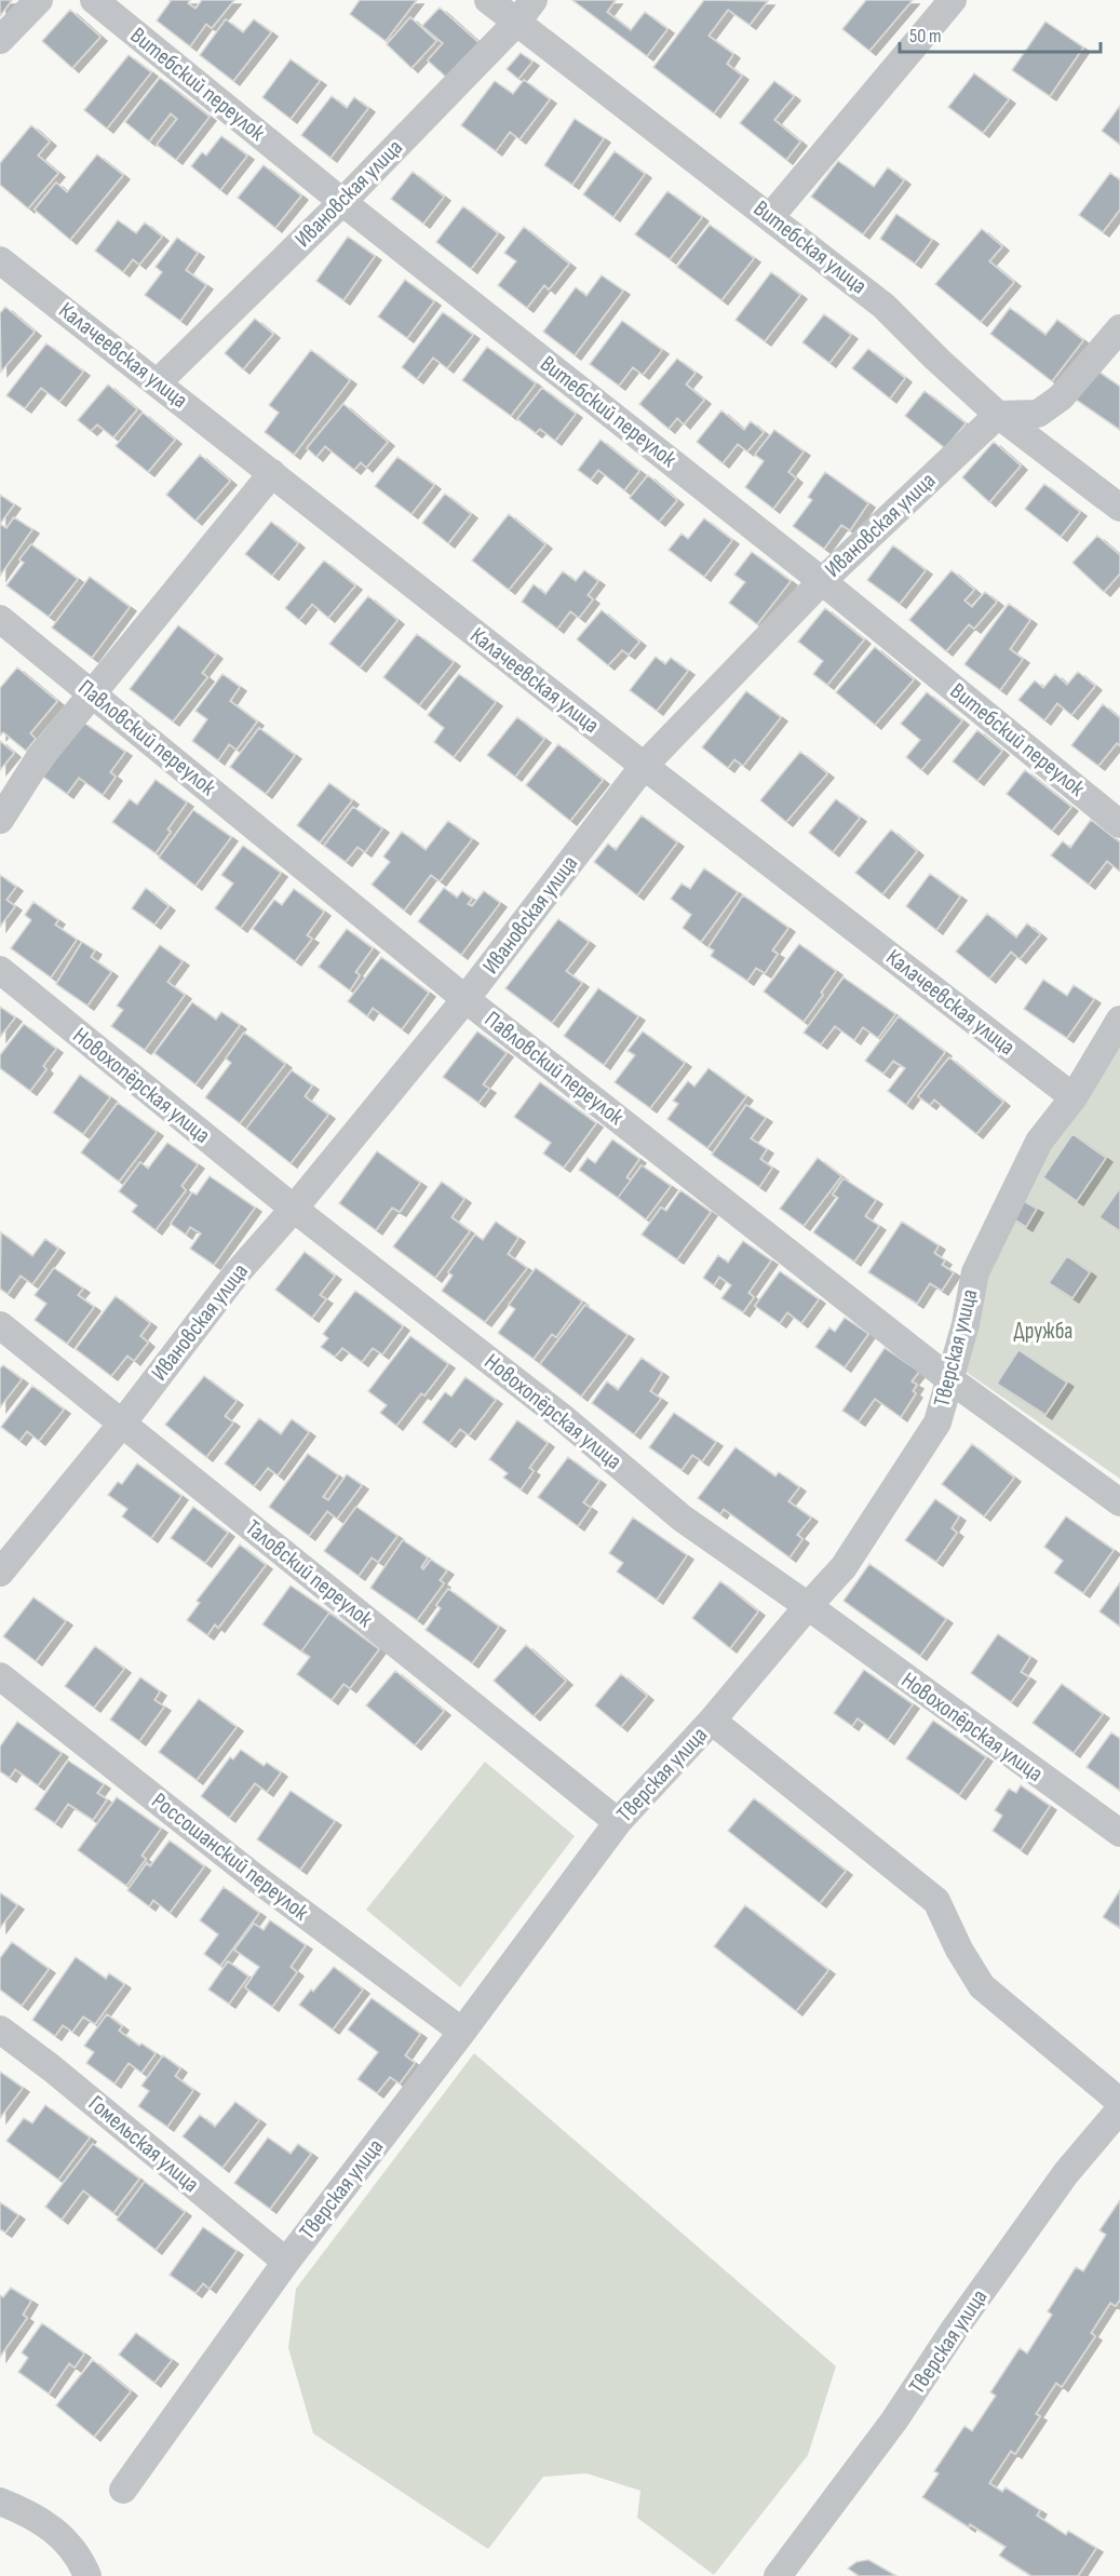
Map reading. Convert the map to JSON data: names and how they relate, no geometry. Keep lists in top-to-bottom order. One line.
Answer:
{"streets":{"street":["Витебский переулок","Ивановская улица","Витебская улица","Калачеевская улица","Павловский переулок","Новохопёрская улица","Тверская улица","Таловский переулок","Россошанский переулок","Гомельская улица"]},"crossings":[["Витебский переулок","Ивановская улица"],["Ивановская улица","Витебская улица"],["Ивановская улица","Калачеевская улица"],["Ивановская улица","Павловский переулок"],["Ивановская улица","Новохопёрская улица"],["Ивановская улица","Таловский переулок"],["Калачеевская улица","Тверская улица"],["Павловский переулок","Тверская улица"],["Новохопёрская улица","Тверская улица"],["Тверская улица","Таловский переулок"],["Тверская улица","Россошанский переулок"],["Тверская улица","Гомельская улица"]],"parks":["Дружба"],"scale_bar":"50 m"}
